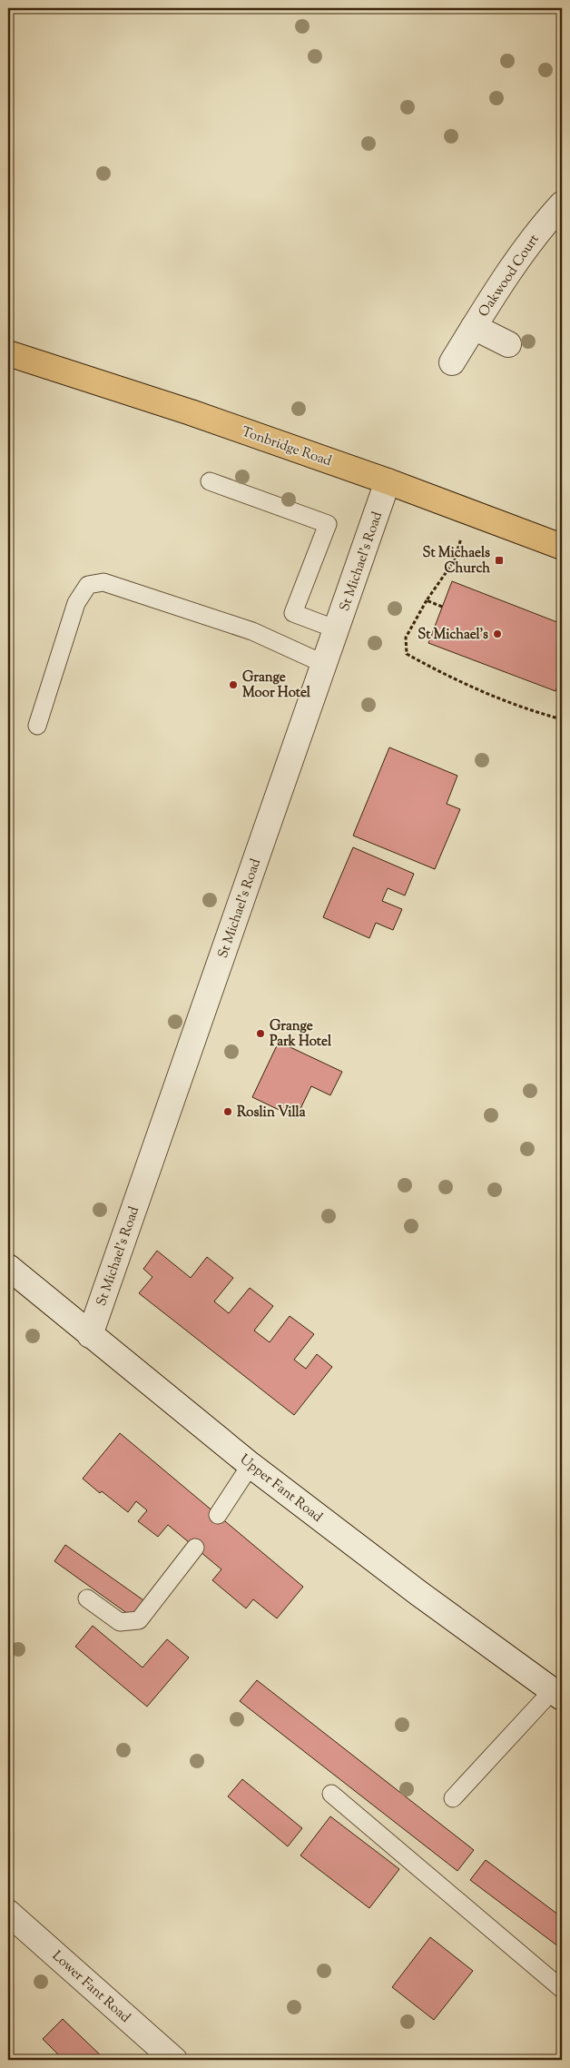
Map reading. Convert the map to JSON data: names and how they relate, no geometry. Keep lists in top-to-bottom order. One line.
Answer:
{"streets":{"main road":["Tonbridge Road"],"street":["Oakwood Court","St Michael's Road","Upper Fant Road","Lower Fant Road"]},"crossings":[["Tonbridge Road","St Michael's Road"],["St Michael's Road","Upper Fant Road"]],"places":{"transit":["St Michaels Church"],"other":["St Michael's","Grange Moor Hotel","Grange Park Hotel","Roslin Villa"]}}
